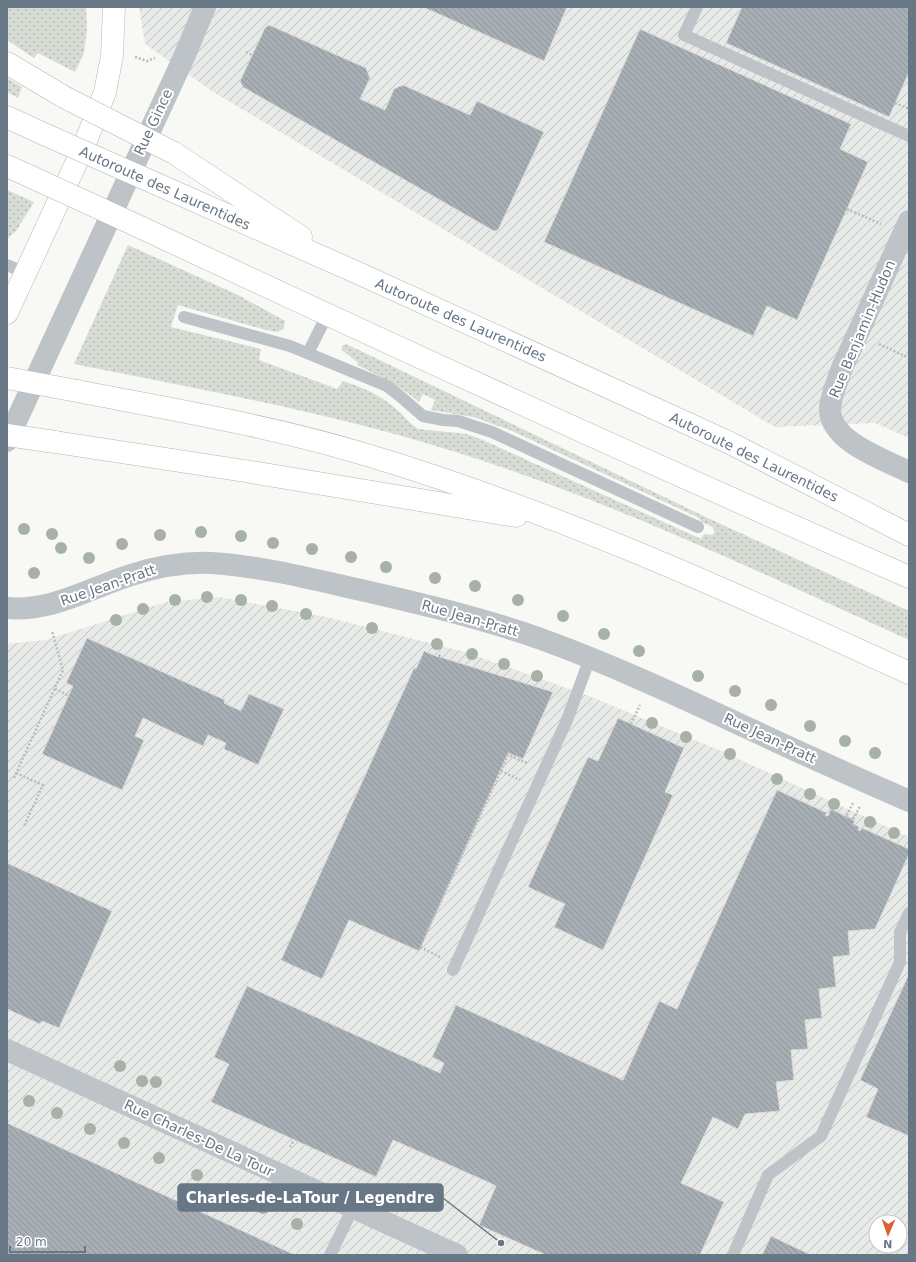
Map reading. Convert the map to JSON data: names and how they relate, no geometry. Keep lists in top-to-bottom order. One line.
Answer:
{"streets":{"main road":["Autoroute des Laurentides"],"street":["Rue Gince","Rue Benjamin-Hudon","Rue Jean-Pratt","Rue Charles-De La Tour"]},"places":["Charles-de-LaTour / Legendre"],"scale_bar":"20 m","north":"bottom"}
